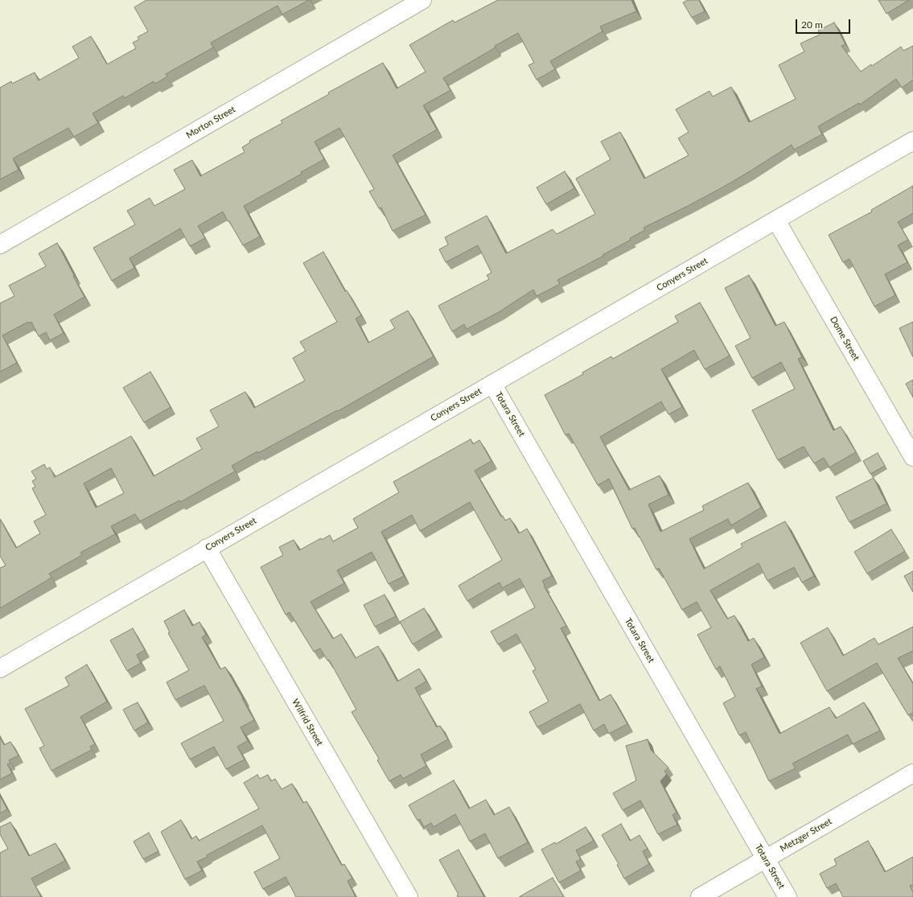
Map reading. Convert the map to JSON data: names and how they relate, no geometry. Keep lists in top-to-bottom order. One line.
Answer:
{"streets":{"street":["Morton Street","Conyers Street","Dome Street","Totara Street","Wilfrid Street","Metzger Street"]},"crossings":[["Conyers Street","Dome Street"],["Conyers Street","Totara Street"],["Conyers Street","Wilfrid Street"],["Totara Street","Metzger Street"]],"scale_bar":"20 m"}
